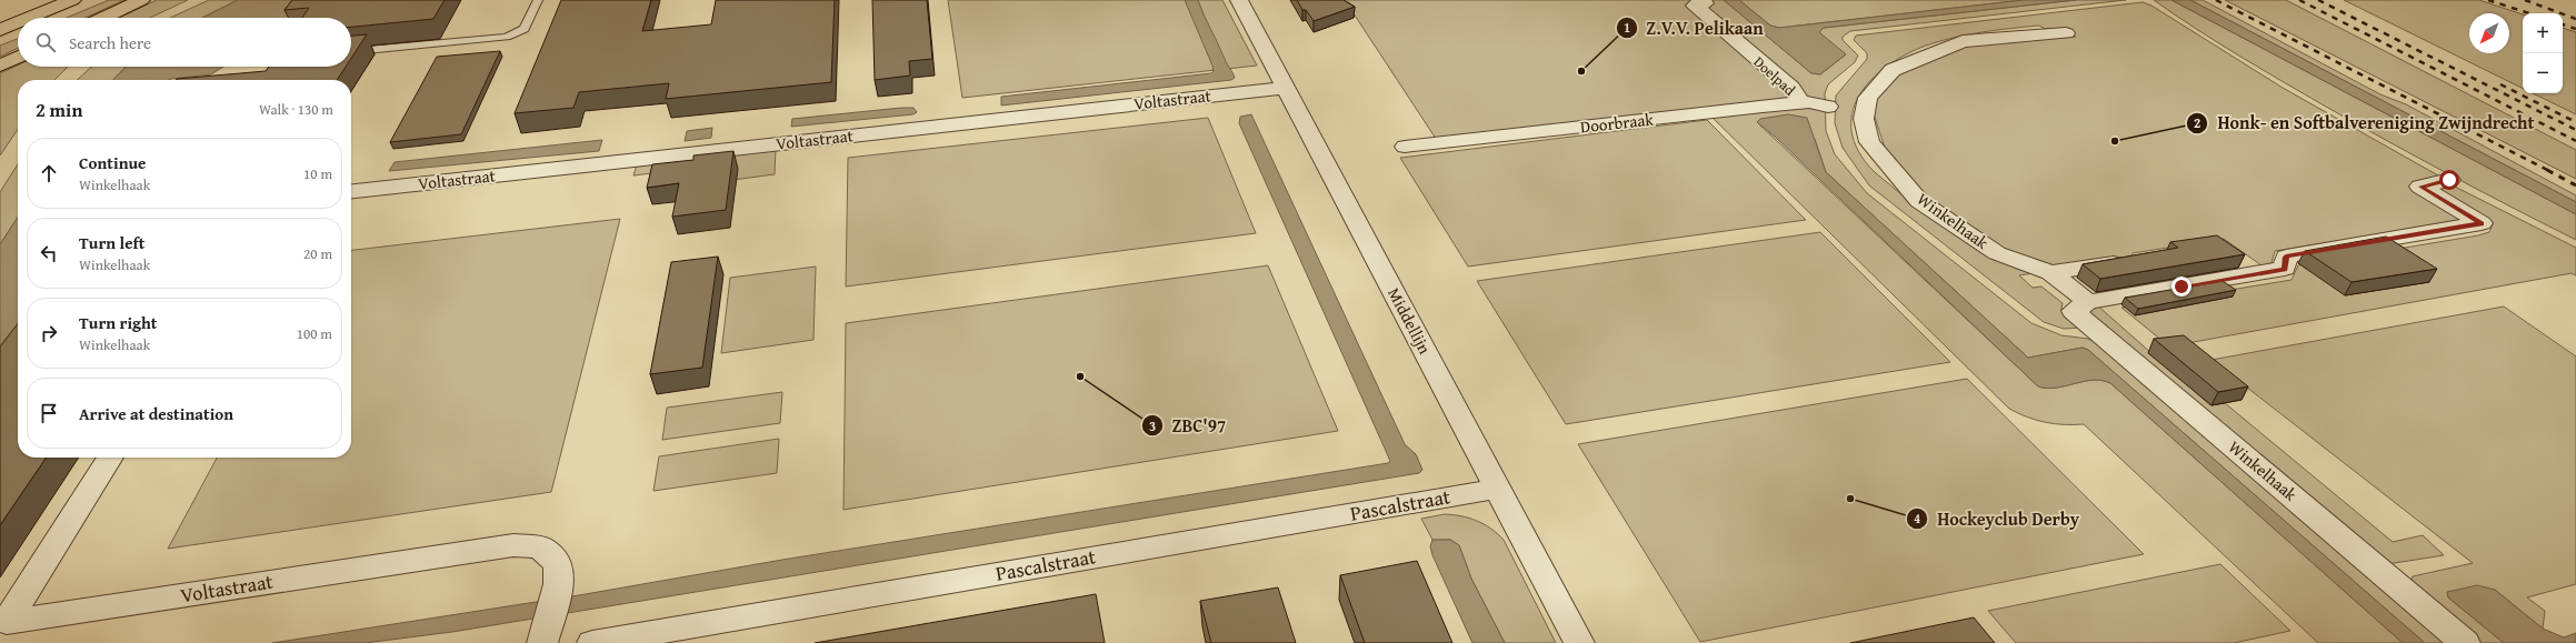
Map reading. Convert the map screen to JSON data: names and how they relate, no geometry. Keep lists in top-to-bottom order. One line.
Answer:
{"streets":{"street":["Doelpad","Voltastraat","Doorbraak","Winkelhaak","Middellijn","Pascalstraat"]},"crossings":[["Doelpad","Doorbraak"],["Voltastraat","Middellijn"],["Middellijn","Pascalstraat"]],"places":["Z.V.V. Pelikaan","Honk- en Softbalvereniging Zwijndrecht","ZBC'97","Hockeyclub Derby"],"north":"bottom left","page":{"map_buttons":["+","−"],"search":"Search here","heading":["2 min","Walk · 130 m"],"list":[["Continue","Winkelhaak","10 m"],["Turn left","Winkelhaak","20 m"],["Turn right","Winkelhaak","100 m"],"Arrive at destination"]}}
